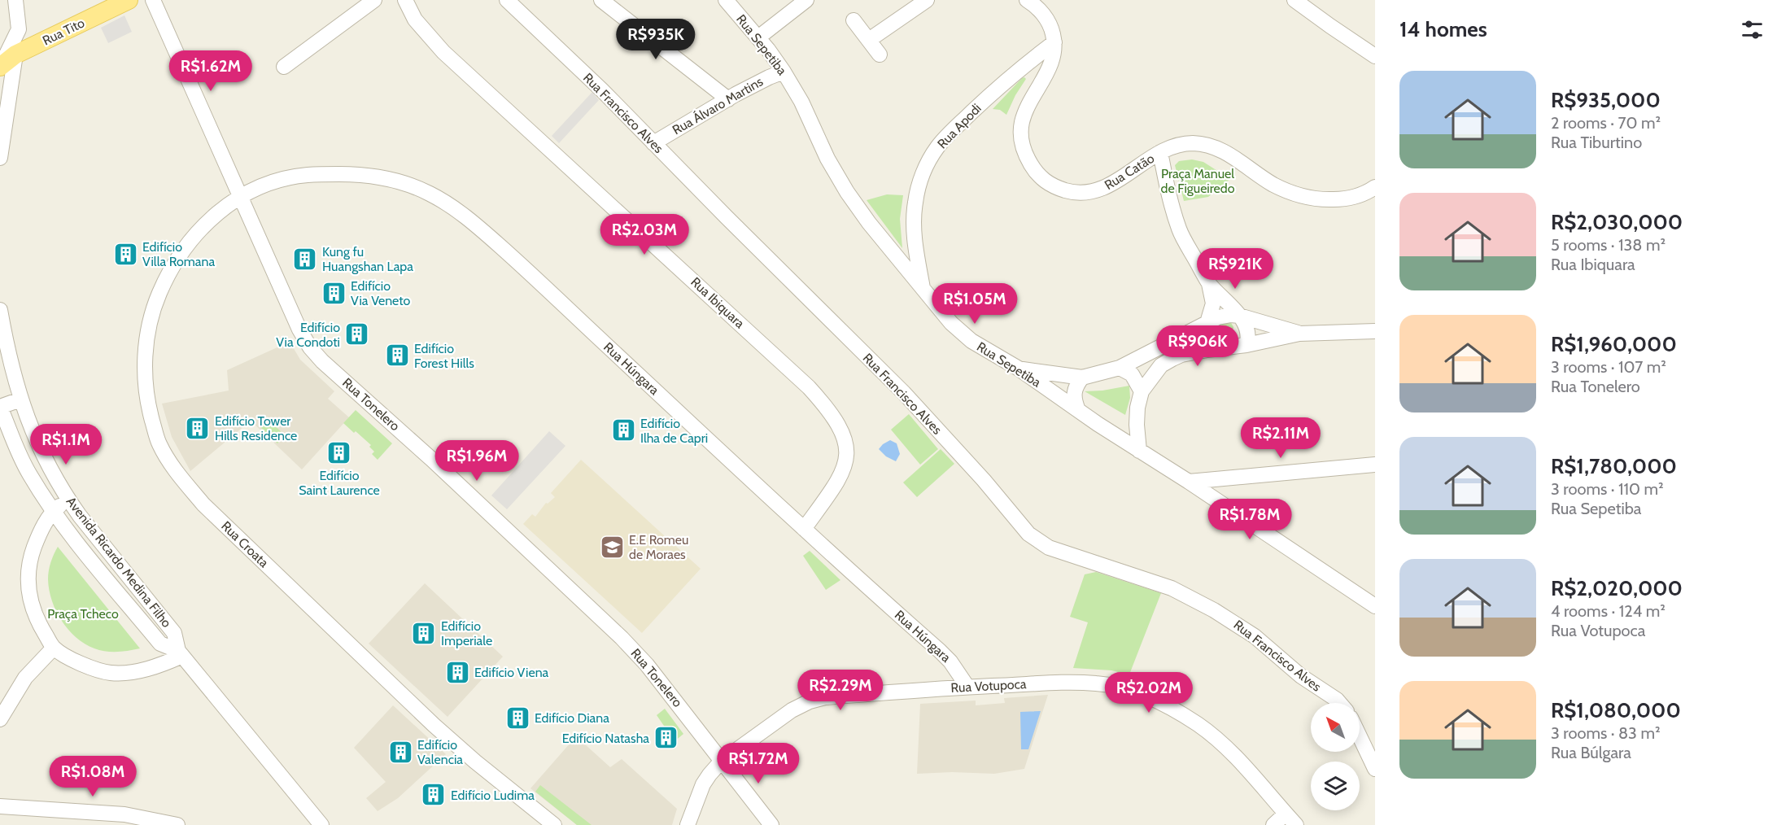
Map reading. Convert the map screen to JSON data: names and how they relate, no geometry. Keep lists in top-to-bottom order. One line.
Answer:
{"streets":{"main road":["Rua Tito"],"street":["Rua Sepetiba","Rua Álvaro Martins","Rua Francisco Alves","Rua Apodi","Rua Catão","Rua Ibiquara","Rua Húngara","Rua Tonelero","Rua Croata","Avenida Ricardo Medina Filho","Rua Votupoca"]},"crossings":[["Rua Sepetiba","Rua Álvaro Martins"],["Rua Sepetiba","Rua Apodi"],["Rua Álvaro Martins","Rua Francisco Alves"],["Rua Apodi","Rua Catão"],["Rua Ibiquara","Rua Húngara"],["Rua Húngara","Rua Tonelero"],["Rua Húngara","Rua Croata"],["Rua Húngara","Rua Votupoca"],["Rua Tonelero","Rua Croata"],["Rua Tonelero","Rua Votupoca"]],"parks":["Praça Manuel de Figueiredo","Praça Tcheco"],"places":{"building":["Edifício Villa Romana","Kung fu Huangshan Lapa","Edifício Via Veneto","Edifício Via Condoti","Edifício Forest Hills","Edifício Tower Hills Residence","Edifício Ilha de Capri","Edifício Saint Laurence","Edifício Imperiale","Edifício Viena","Edifício Diana","Edifício Natasha","Edifício Valencia","Edifício Ludima"],"school or university":["E.E Romeu de Moraes"]},"north":"top left","page":{"heading":"14 homes","price":["R$935K","R$1.62M","R$2.03M","R$921K","R$1.05M","R$906K","R$2.11M","R$1.1M","R$1.96M","R$1.78M","R$2.29M","R$2.02M","R$1.72M","R$1.08M"],"list":[{"name":"R$935,000","note":"2 rooms · 70 m² · Rua Tiburtino"},{"name":"R$2,030,000","note":"5 rooms · 138 m² · Rua Ibiquara"},{"name":"R$1,960,000","note":"3 rooms · 107 m² · Rua Tonelero"},{"name":"R$1,780,000","note":"3 rooms · 110 m² · Rua Sepetiba"},{"name":"R$2,020,000","note":"4 rooms · 124 m² · Rua Votupoca"},{"name":"R$1,080,000","note":"3 rooms · 83 m² · Rua Búlgara"}]}}
